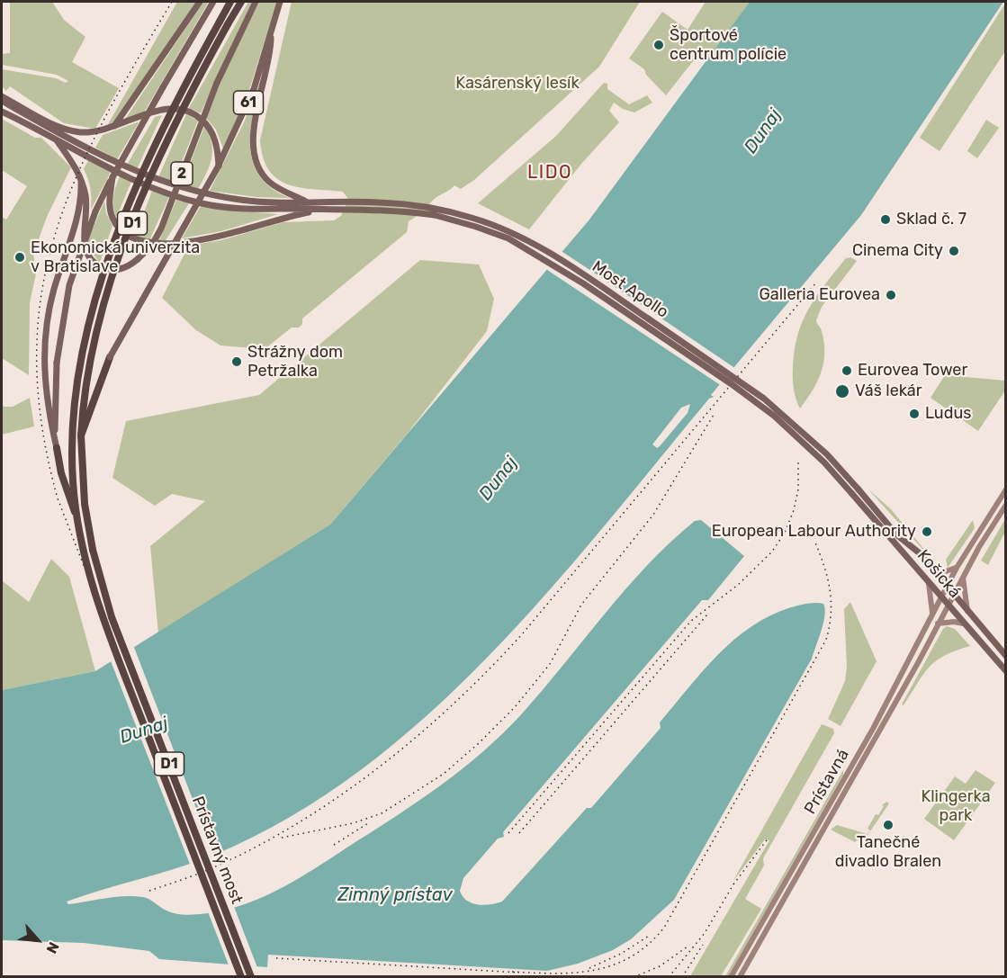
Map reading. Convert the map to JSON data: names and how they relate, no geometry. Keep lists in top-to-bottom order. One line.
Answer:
{"streets":{"highway":["D1","Prístavný most"],"main road":["61","2","Most Apollo","Košická","Prístavná"]},"crossings":[["D1","Prístavný most"],["Most Apollo","Košická"],["Košická","Prístavná"]],"districts":["LIDO"],"water":["Dunaj","Zimný prístav"],"parks":["Kasárenský lesík","Klingerka park"],"places":["Športové centrum polície","Sklad č. 7","Cinema City","Ekonomická univerzita v Bratislave","Galleria Eurovea","Strážny dom Petržalka","Eurovea Tower","Váš lekár","Ludus","European Labour Authority","Tanečné divadlo Bralen"],"north":"bottom right"}
